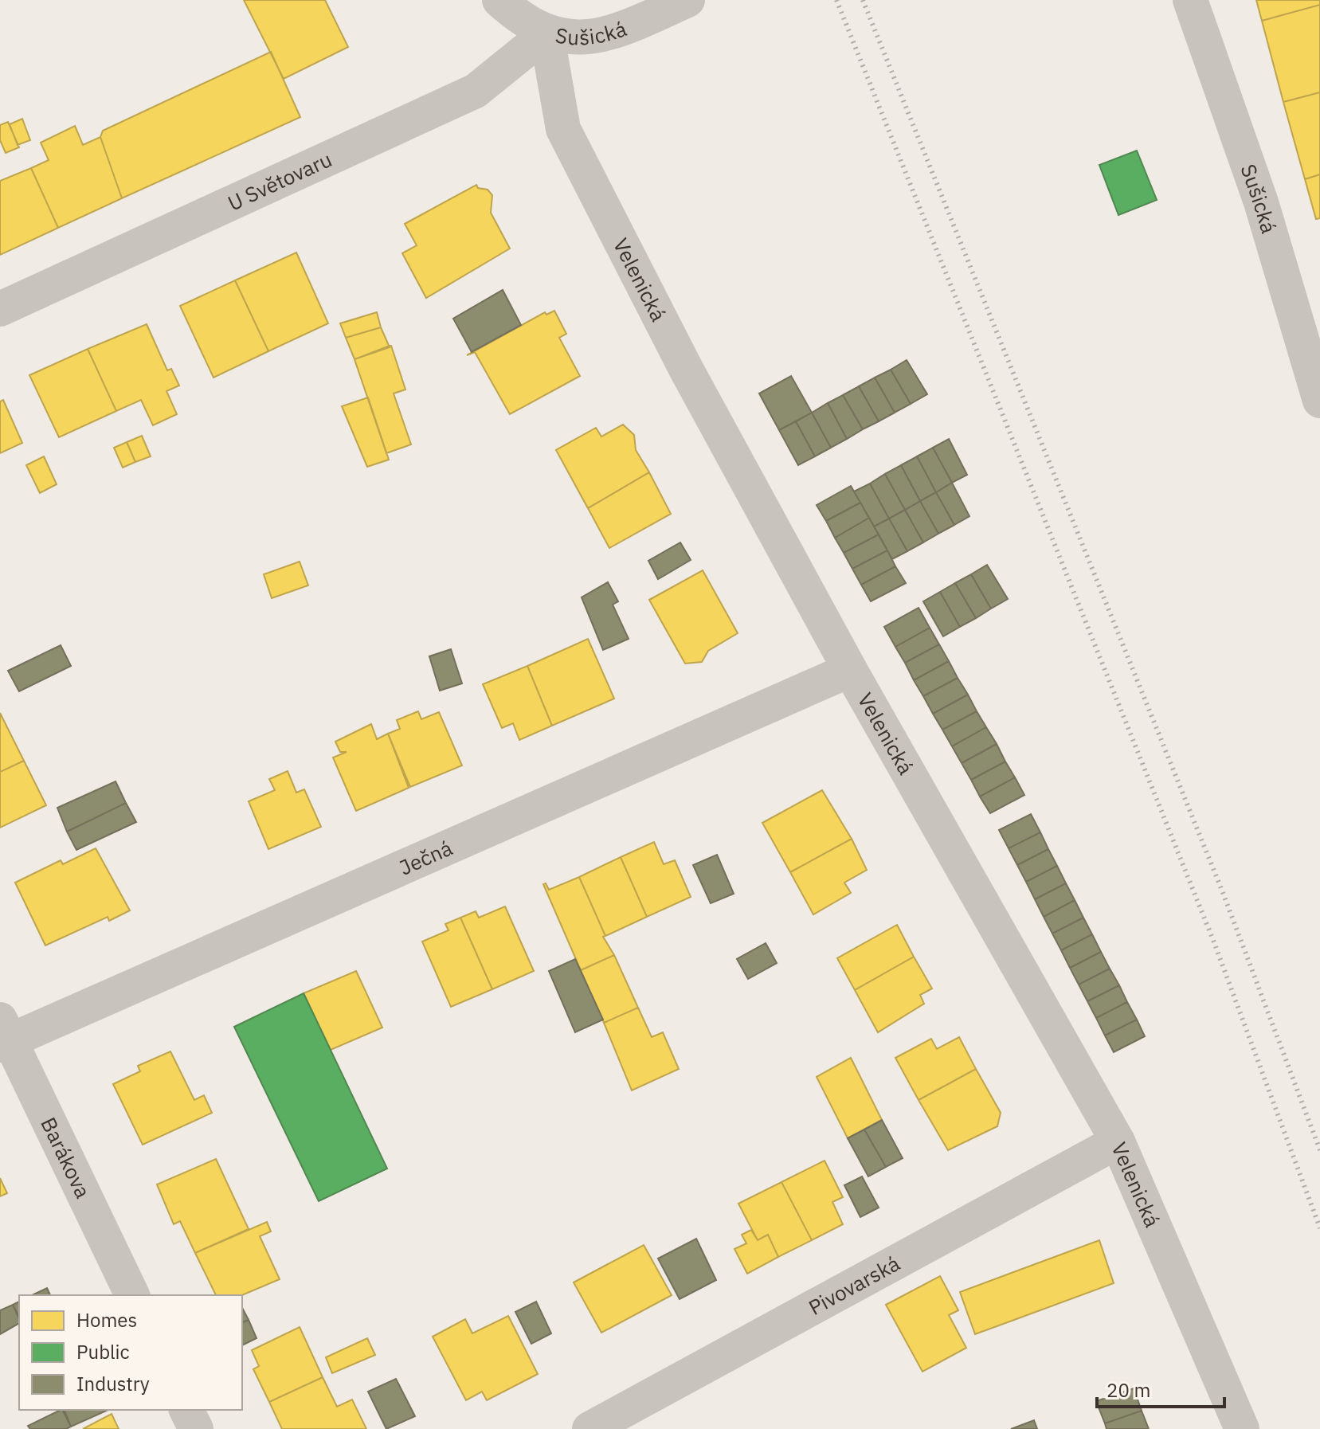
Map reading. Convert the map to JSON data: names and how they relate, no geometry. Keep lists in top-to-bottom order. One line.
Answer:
{"streets":{"street":["Sušická","U Světovaru","Velenická","Ječná","Barákova","Pivovarská"]},"crossings":[["Sušická","U Světovaru"],["Sušická","Velenická"],["U Světovaru","Velenická"],["Velenická","Ječná"],["Velenická","Pivovarská"],["Ječná","Barákova"]],"legend":["Homes","Public","Industry"],"scale_bar":"20 m"}
